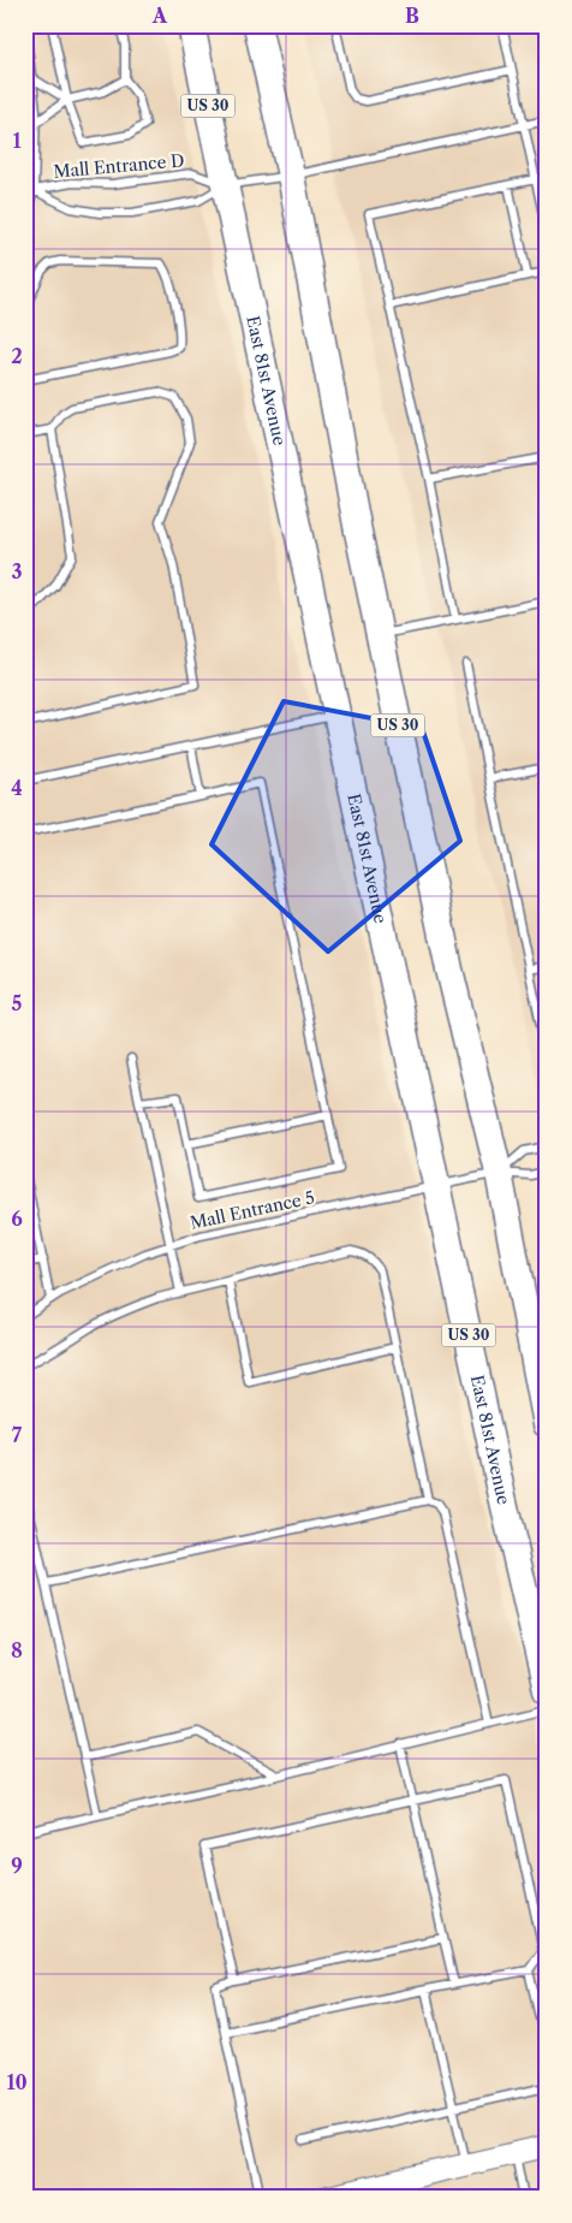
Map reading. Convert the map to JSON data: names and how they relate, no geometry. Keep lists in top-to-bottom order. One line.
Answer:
{"streets":{"highway":["US 30","East 81st Avenue"],"lane":["Mall Entrance D","Mall Entrance 5"]},"crossings":[["US 30","Mall Entrance D"],["US 30","Mall Entrance 5"],["Mall Entrance D","East 81st Avenue"],["East 81st Avenue","Mall Entrance 5"]],"grid":{"columns":["A","B"],"rows":["1","2","3","4","5","6","7","8","9","10"]}}
